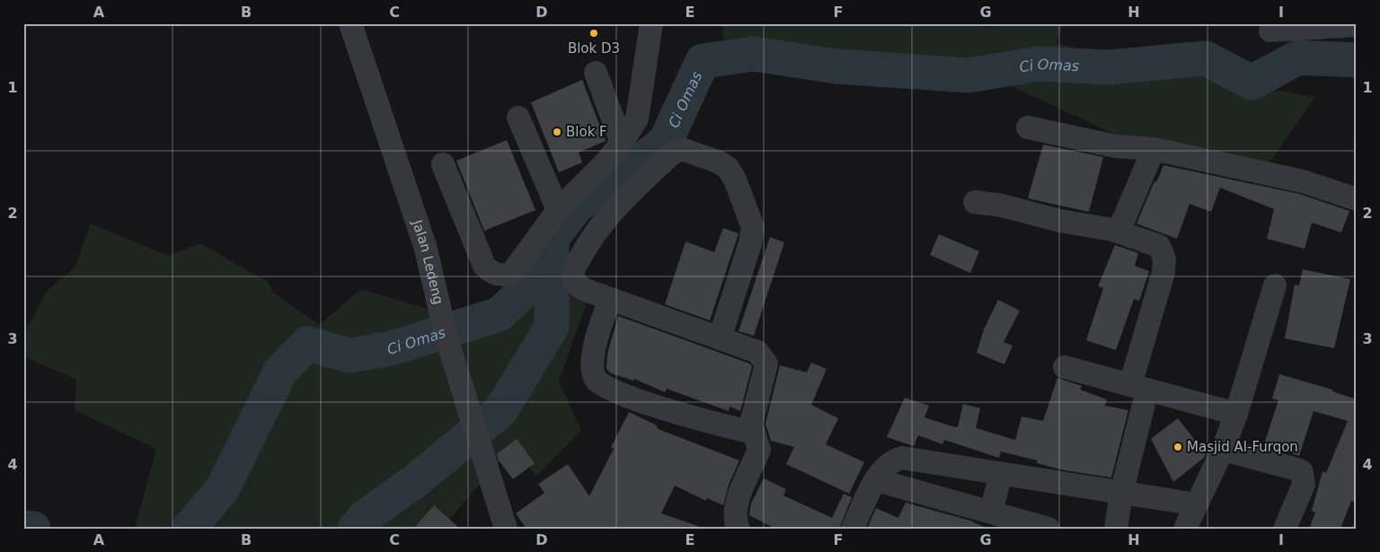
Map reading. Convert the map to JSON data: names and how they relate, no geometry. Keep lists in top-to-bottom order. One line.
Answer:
{"streets":{"street":["Jalan Ledeng"]},"water":["Ci Omas"],"places":["Blok D3","Blok F","Masjid Al-Furqon"],"grid":{"columns":["A","B","C","D","E","F","G","H","I"],"rows":["1","2","3","4"]}}
